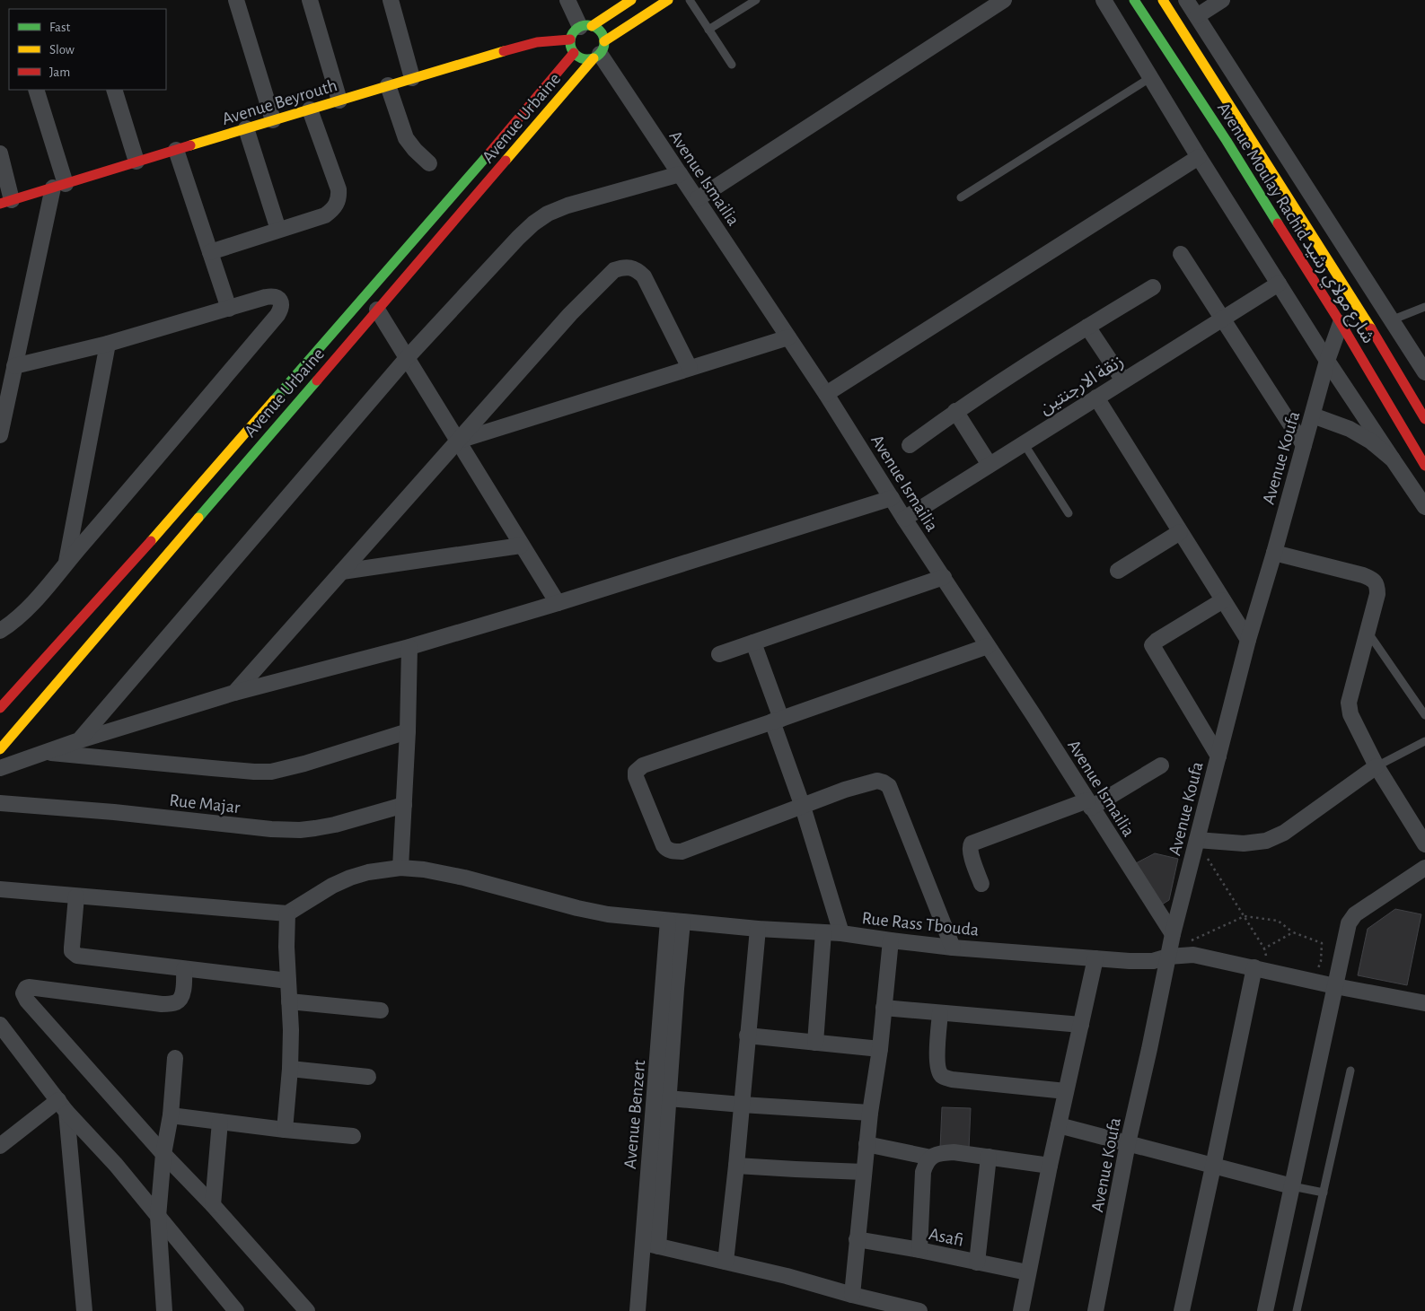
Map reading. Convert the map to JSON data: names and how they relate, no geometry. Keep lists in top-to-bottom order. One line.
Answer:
{"streets":{"street":["Avenue Beyrouth","Avenue Urbaine","Avenue Ismailia","Avenue Moulay Rachid شارع مولاي رشيد","زنقة الارجنتين","Avenue Koufa","Rue Majar","Rue Rass Tbouda","Avenue Benzert","Asafi"]},"crossings":[["Avenue Beyrouth","Avenue Urbaine"],["Avenue Beyrouth","Avenue Ismailia"],["Avenue Urbaine","Avenue Ismailia"],["Avenue Ismailia","زنقة الارجنتين"],["Avenue Ismailia","Avenue Koufa"],["Avenue Moulay Rachid شارع مولاي رشيد","Avenue Koufa"],["Avenue Koufa","Rue Rass Tbouda"],["Rue Rass Tbouda","Avenue Benzert"]],"legend":["Fast","Slow","Jam"]}
